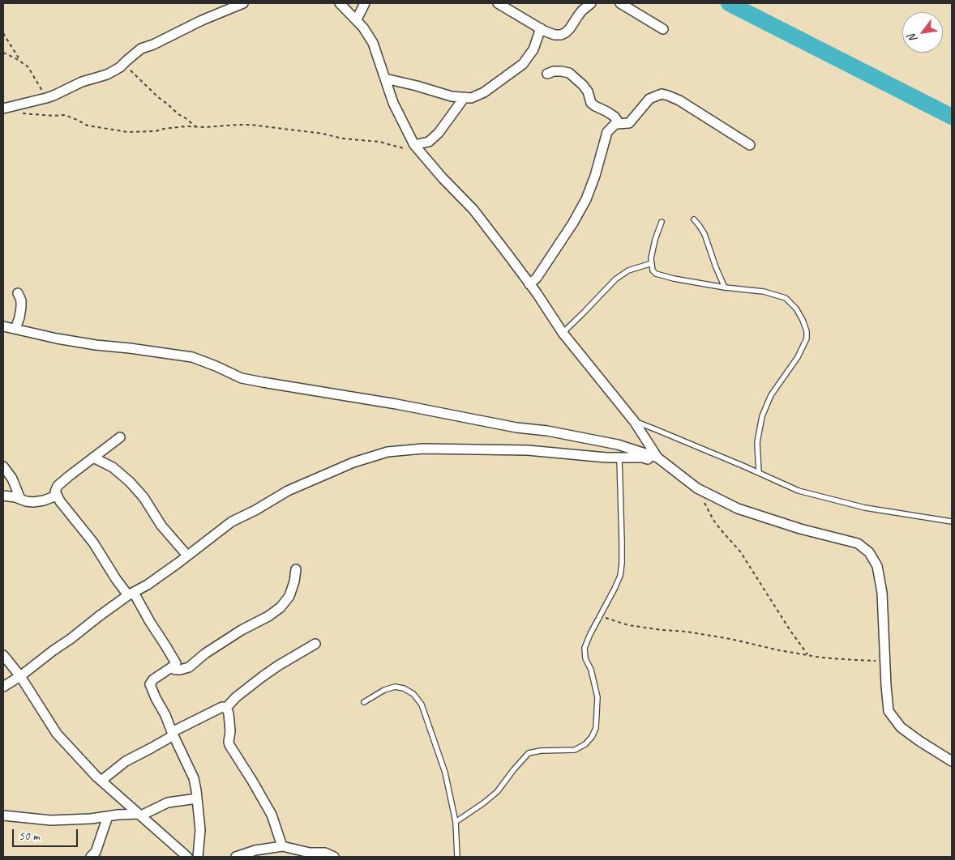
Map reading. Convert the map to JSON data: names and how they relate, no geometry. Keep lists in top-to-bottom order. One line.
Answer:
{"scale_bar":"50 m","north":"bottom left"}
